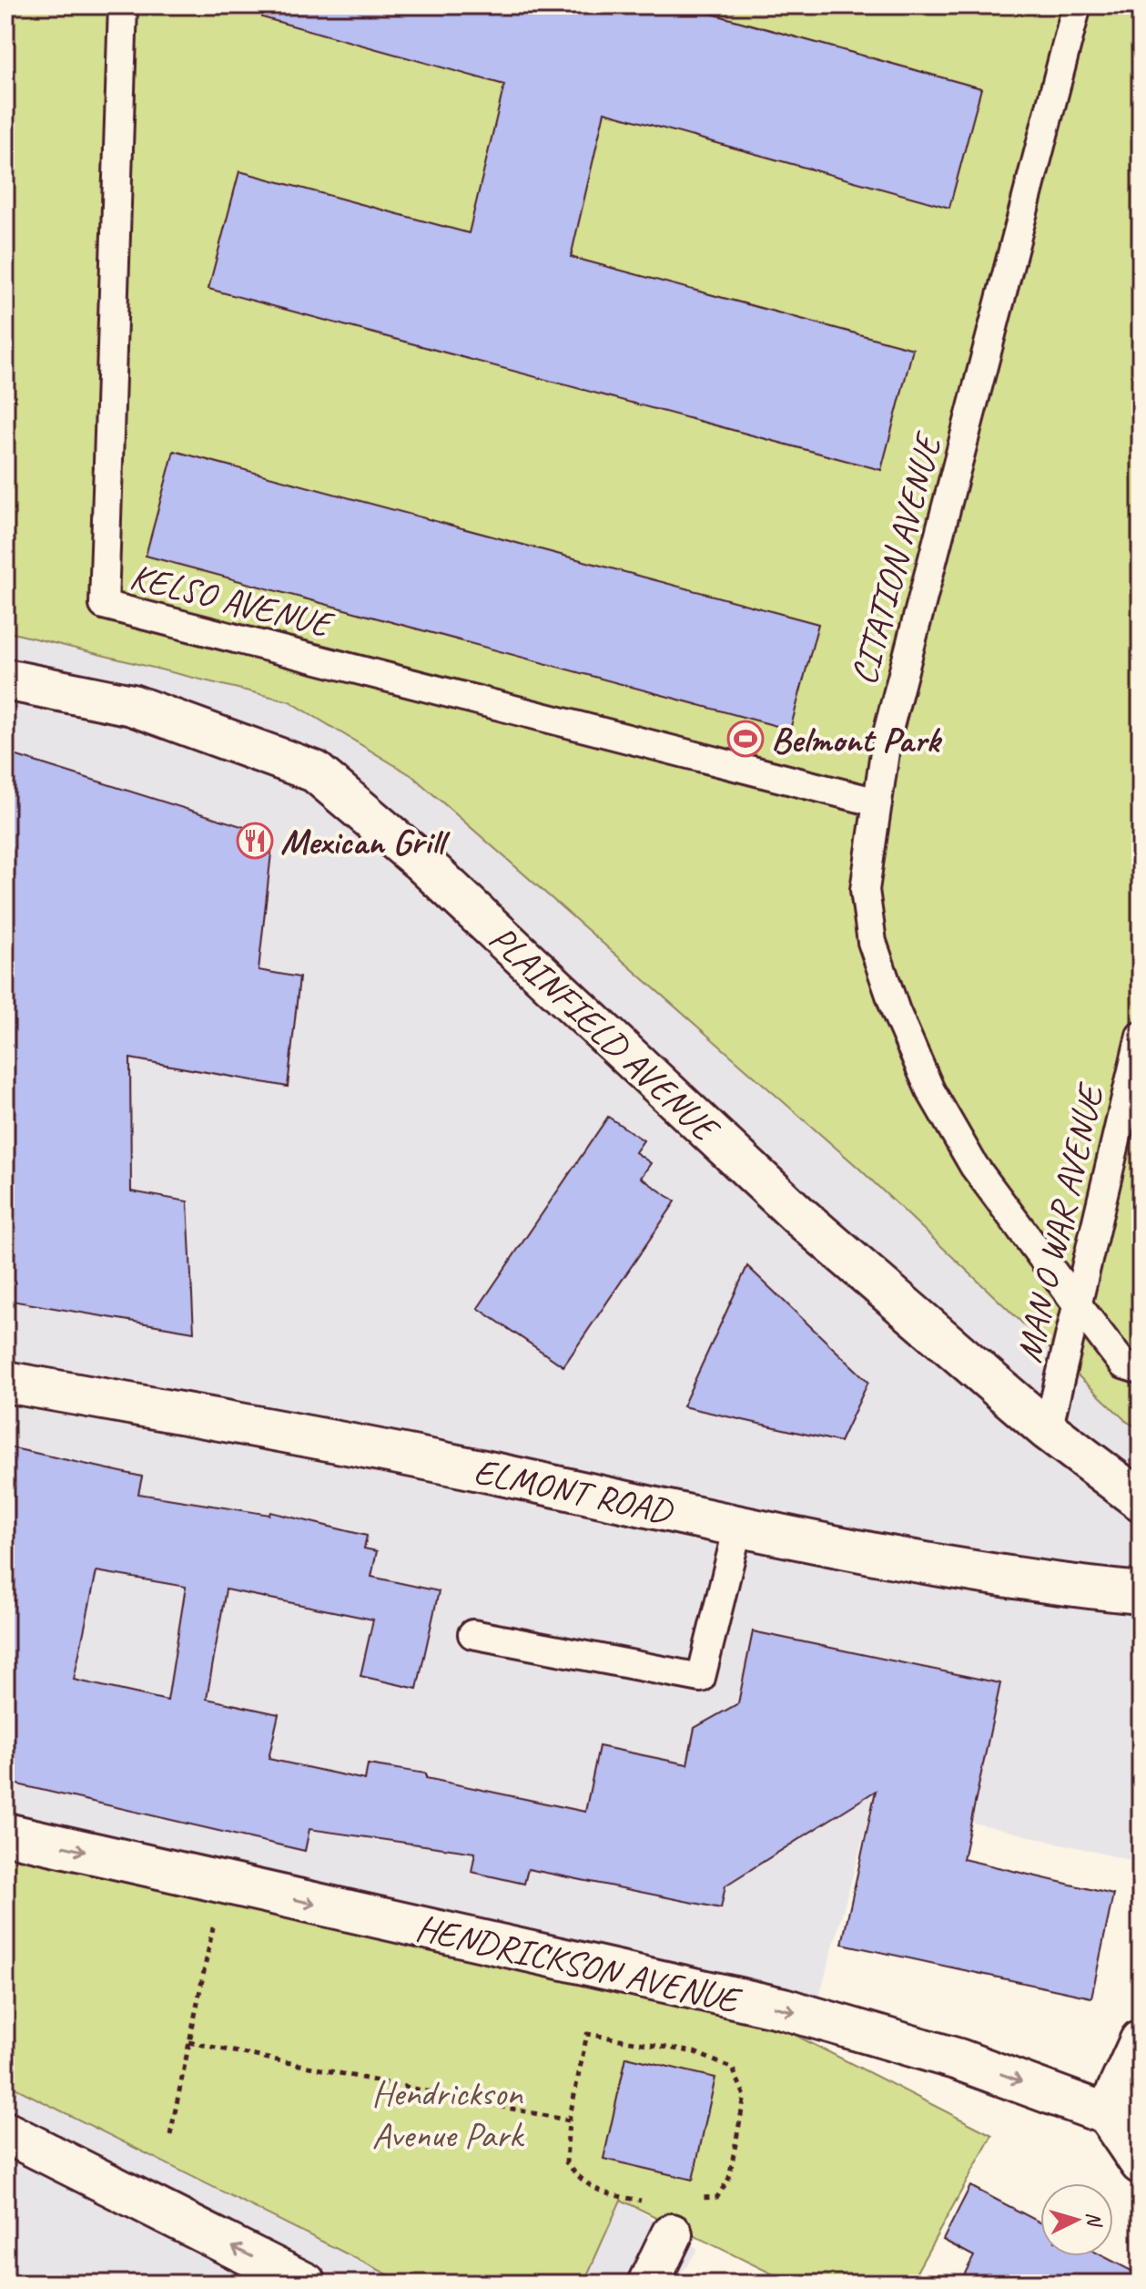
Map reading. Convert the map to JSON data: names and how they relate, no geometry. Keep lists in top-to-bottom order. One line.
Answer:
{"streets":{"main road":["PLAINFIELD AVENUE","ELMONT ROAD","HENDRICKSON AVENUE"],"lane":["CITATION AVENUE","KELSO AVENUE","MAN O WAR AVENUE"]},"crossings":[["CITATION AVENUE","KELSO AVENUE"],["CITATION AVENUE","MAN O WAR AVENUE"],["PLAINFIELD AVENUE","MAN O WAR AVENUE"]],"one_way":["HENDRICKSON AVENUE"],"parks":["Hendrickson Avenue Park"],"places":{"sports":["Belmont Park"],"restaurant":["Mexican Grill"]},"north":"right"}
